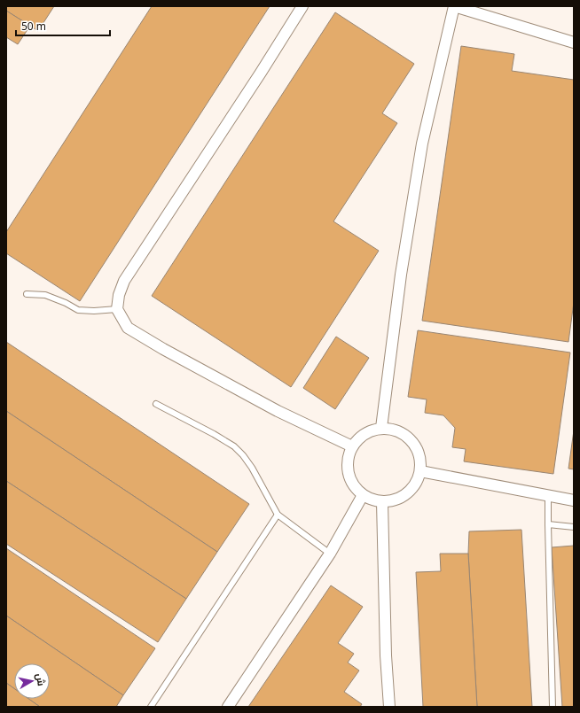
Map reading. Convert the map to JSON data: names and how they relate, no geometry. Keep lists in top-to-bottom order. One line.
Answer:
{"scale_bar":"50 m","north":"right"}
